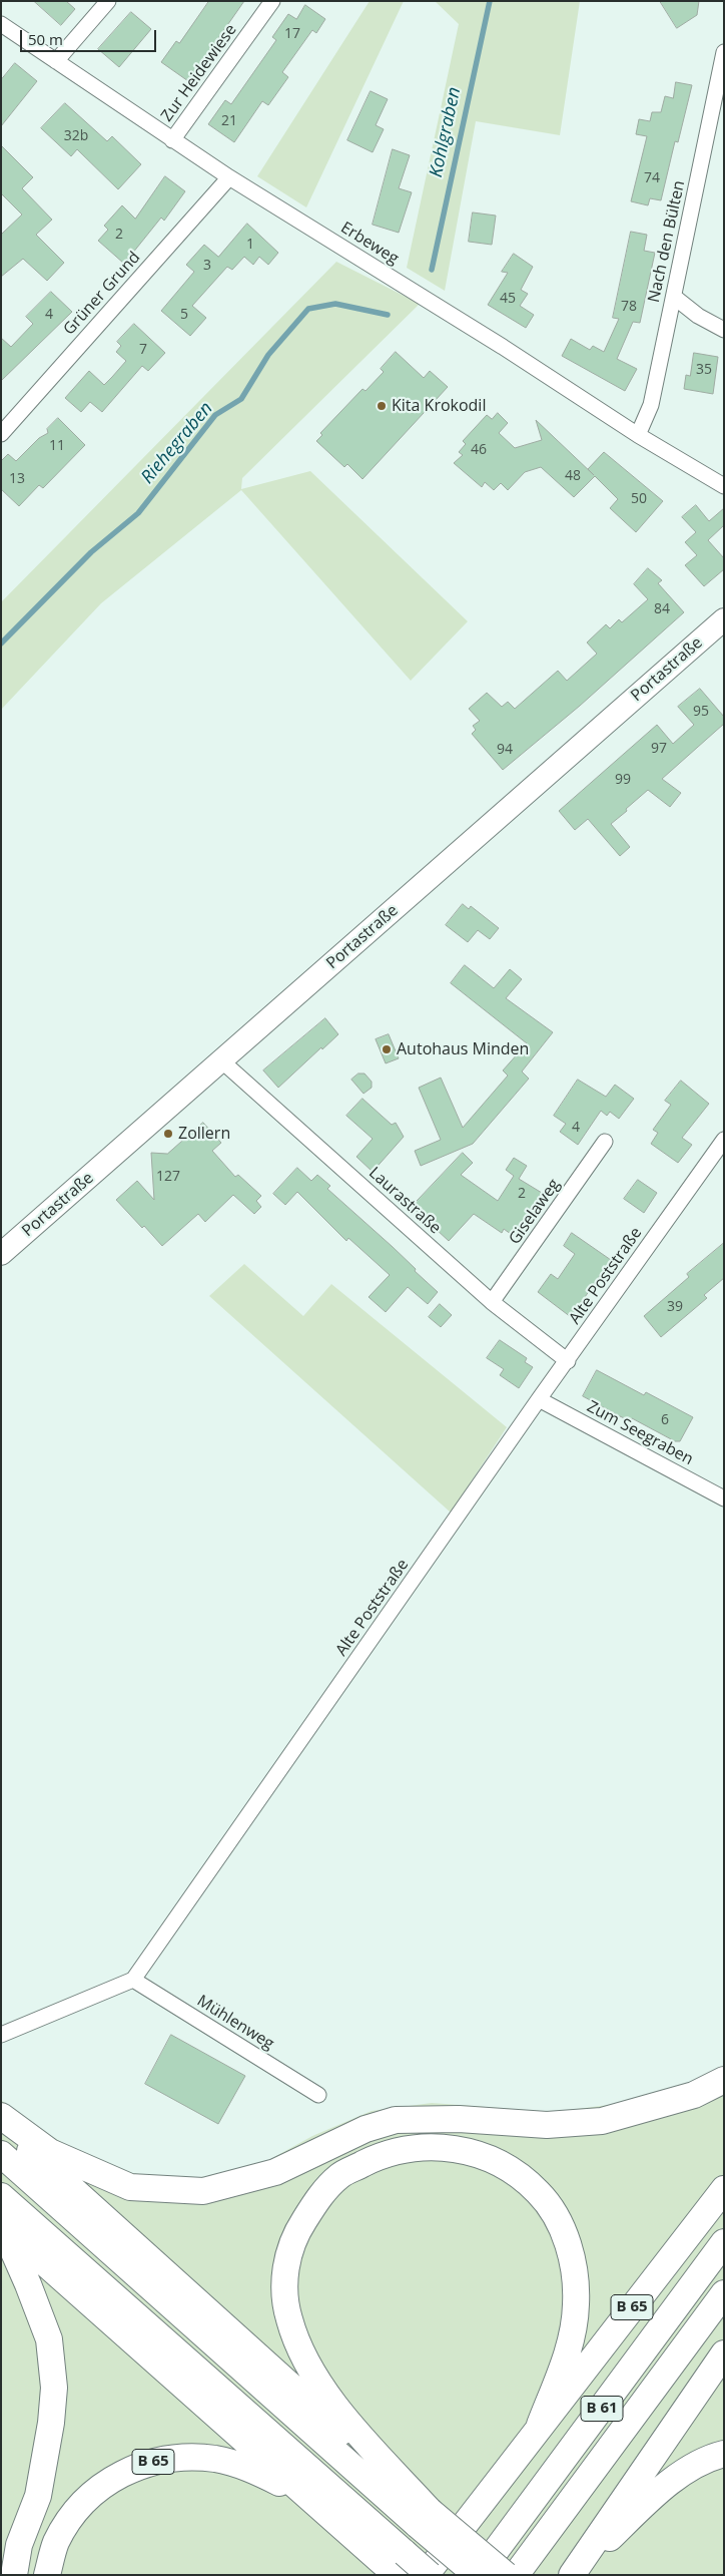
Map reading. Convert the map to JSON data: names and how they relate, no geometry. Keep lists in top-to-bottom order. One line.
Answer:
{"streets":{"highway":["B 65","B 61"],"main road":["Portastraße"],"street":["Zur Heidewiese","Nach den Bülten","Erbeweg","Grüner Grund","Laurastraße","Giselaweg","Alte Poststraße","Zum Seegraben","Mühlenweg"]},"crossings":[["Zur Heidewiese","Erbeweg"],["Nach den Bülten","Erbeweg"],["Erbeweg","Grüner Grund"],["Portastraße","Laurastraße"],["Laurastraße","Giselaweg"],["Laurastraße","Alte Poststraße"],["Alte Poststraße","Zum Seegraben"],["Alte Poststraße","Mühlenweg"]],"water":["Kohlgraben","Riehegraben"],"places":["Kita Krokodil","Autohaus Minden","Zollern"],"house_numbers":["17","21","32b","74","2","1","3","45","78","4","5","7","35","11","46","48","13","50","84","95","97","94","99","4","127","2","39","6"],"scale_bar":"50 m"}
